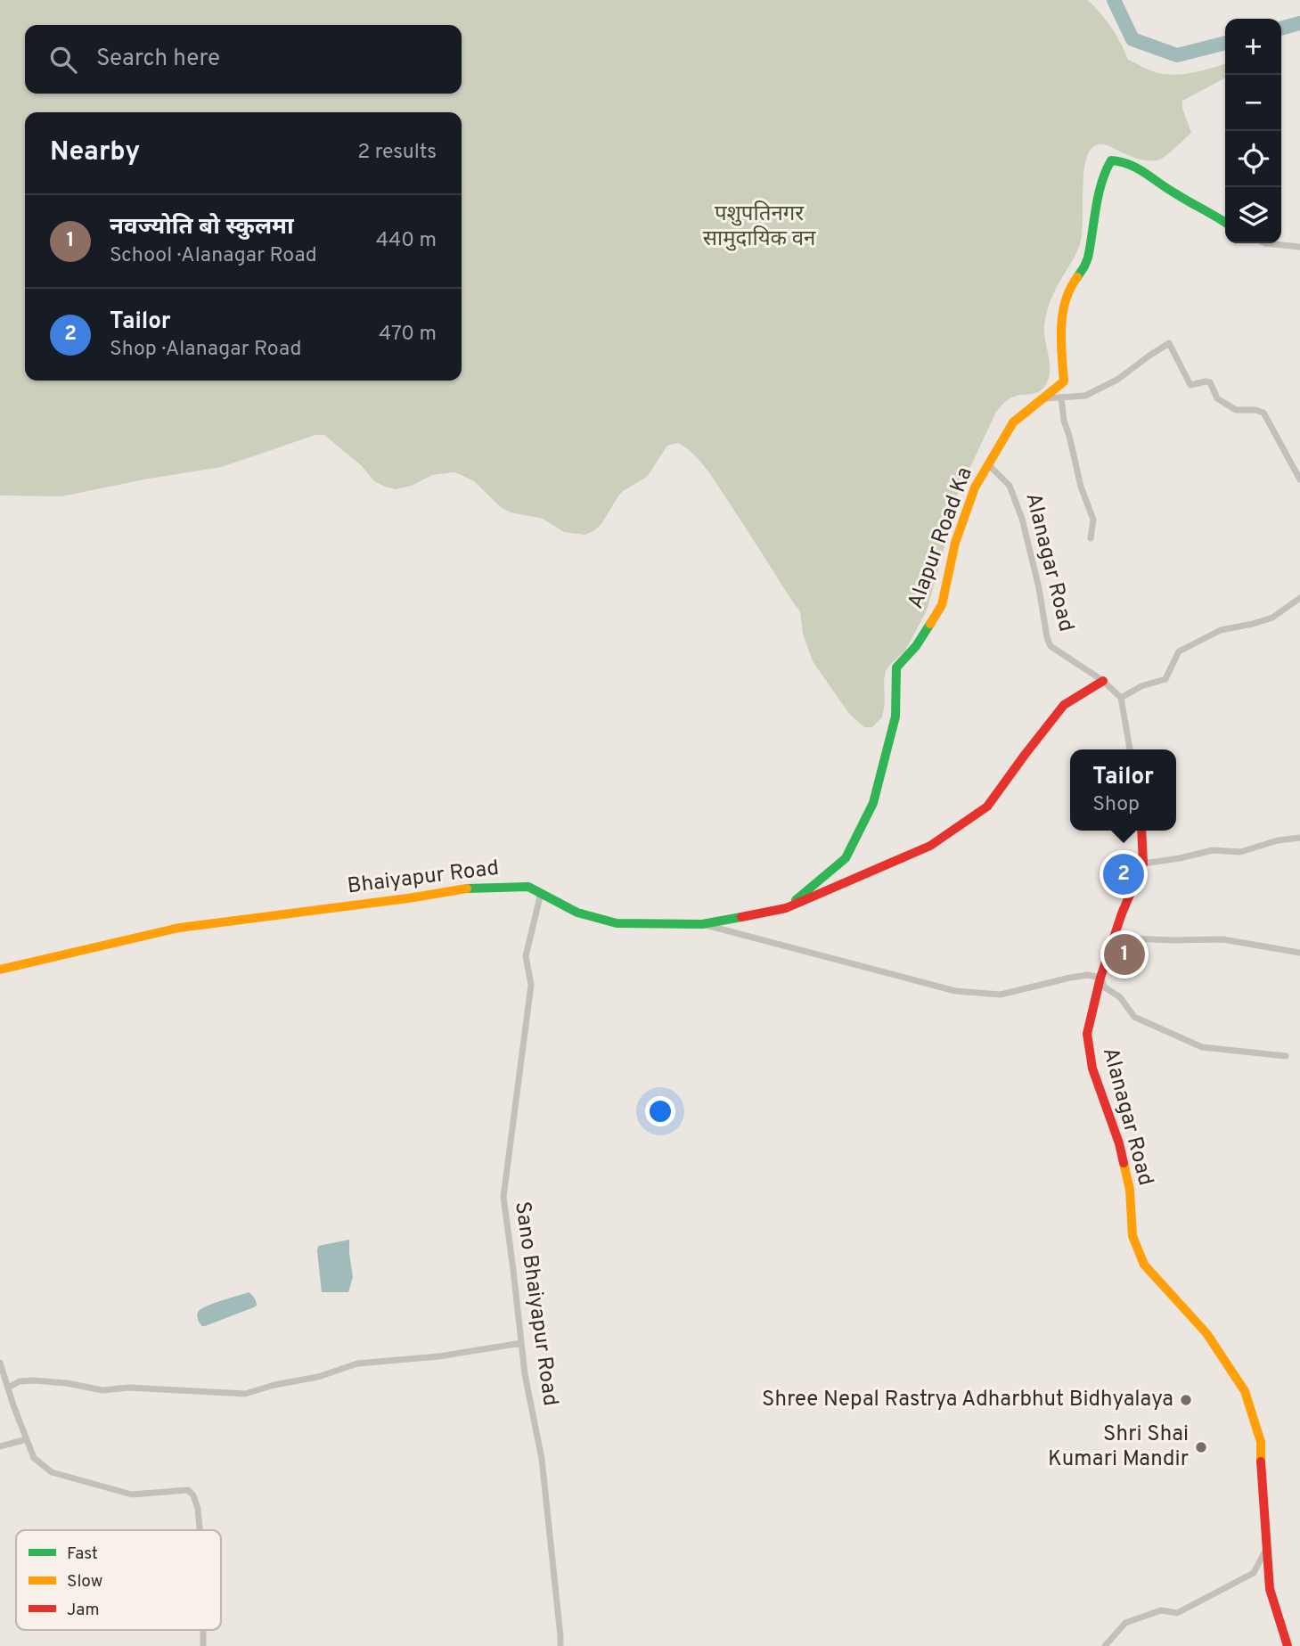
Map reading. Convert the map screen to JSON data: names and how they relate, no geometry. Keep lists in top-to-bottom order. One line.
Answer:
{"streets":{"street":["Alapur Road Ka","Alanagar Road","Bhaiyapur Road","Sano Bhaiyapur Road"]},"crossings":[["Alapur Road Ka","Alanagar Road"],["Alapur Road Ka","Bhaiyapur Road"],["Alanagar Road","Bhaiyapur Road"],["Bhaiyapur Road","Sano Bhaiyapur Road"]],"parks":["पशुपतिनगर सामुदायिक वन"],"places":["Shree Nepal Rastrya Adharbhut Bidhyalaya","Shri Shai Kumari Mandir"],"legend":["Fast","Slow","Jam"],"page":{"map_buttons":["+","−"],"search":"Search here","heading":["Nearby","2 results"],"list":[{"mark":"1","name":"नवज्याेति बाे स्कुलमा","note":"School · Alanagar Road","value":"440 m"},{"mark":"2","name":"Tailor","note":"Shop · Alanagar Road","value":"470 m"}],"popup":["Tailor","Shop"],"pins":["2","1"]}}
